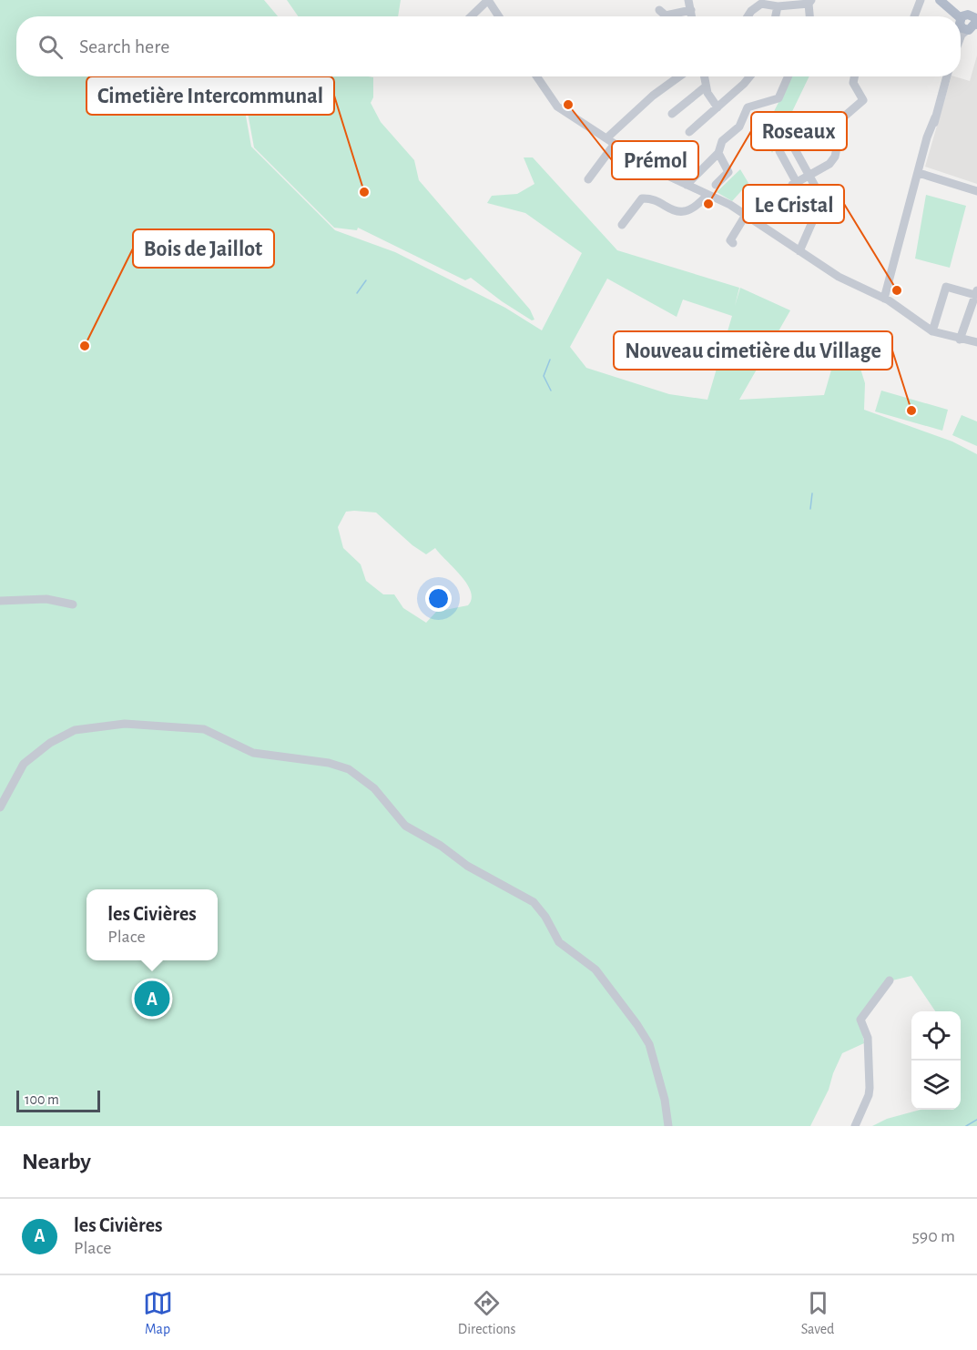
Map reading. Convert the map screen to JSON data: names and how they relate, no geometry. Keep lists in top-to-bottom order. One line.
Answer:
{"places":["Prémol","Cimetière Intercommunal","Roseaux","Le Cristal","Bois de Jaillot","Nouveau cimetière du Village"],"scale_bar":"100 m","page":{"search":"Search here","popup":["les Civières","Place"],"pins":"A","scale":"100 m","heading":"Nearby","list":[{"mark":"A","name":"les Civières","note":"Place","value":"590 m"}],"nav":["Map","Directions","Saved"]}}
